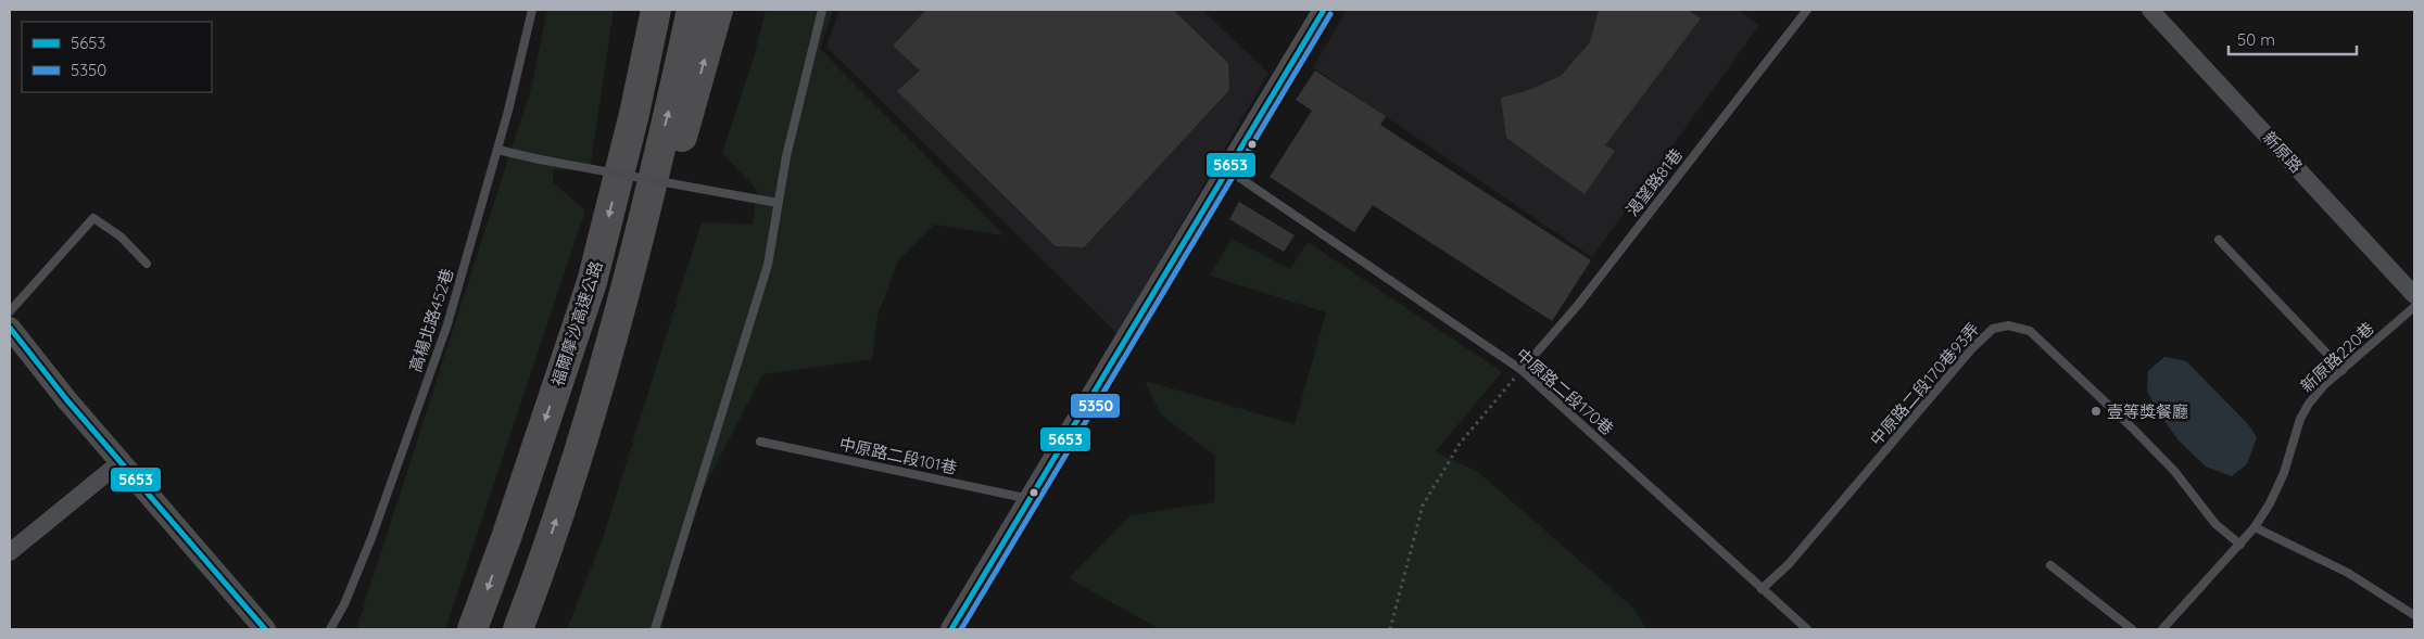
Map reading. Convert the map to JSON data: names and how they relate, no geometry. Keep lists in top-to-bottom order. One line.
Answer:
{"streets":{"highway":["福爾摩沙高速公路"],"street":["新原路"],"lane":["渴望路81巷","高楊北路452巷","新原路220巷","中原路二段170巷93弄","中原路二段170巷","中原路二段101巷"]},"crossings":[["渴望路81巷","中原路二段170巷"],["新原路220巷","中原路二段170巷93弄"],["中原路二段170巷93弄","中原路二段170巷"]],"places":["壹等獎餐廳"],"lines":["transit line 5653","transit line 5350"],"legend":["5653","5350"],"scale_bar":"50 m"}
